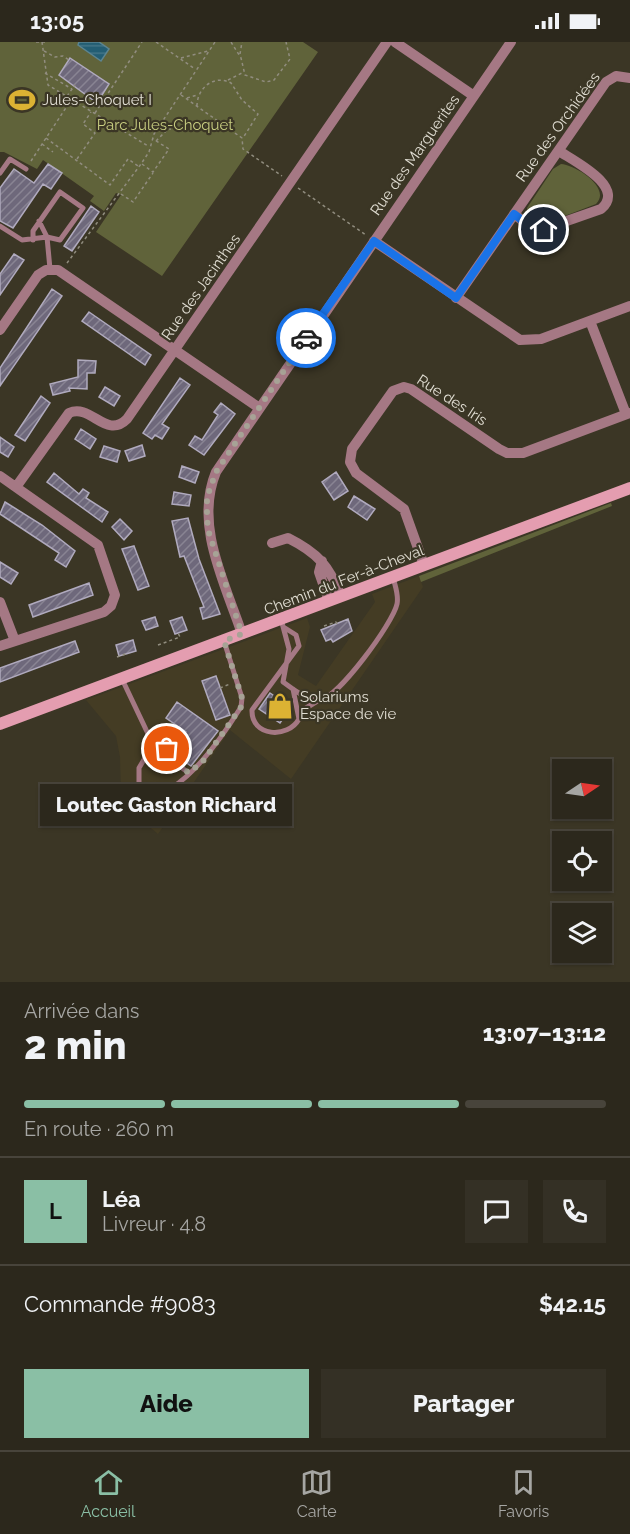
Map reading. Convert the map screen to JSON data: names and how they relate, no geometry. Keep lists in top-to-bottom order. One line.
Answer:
{"streets":{"street":["Rue des Orchidées","Rue des Marguerites","Rue des Jacinthes","Rue des Iris","Chemin du Fer-à-Cheval"]},"crossings":[["Rue des Marguerites","Chemin du Fer-à-Cheval"],["Rue des Iris","Chemin du Fer-à-Cheval"]],"parks":["Parc Jules-Choquet"],"places":{"sports":["Jules-Choquet I"],"shop":["Solariums Espace de vie"],"other":["Loutec Gaston Richard"]},"north":"right","page":{"status":"13:05","bubble":"Loutec Gaston Richard","heading":["2 min","Arrivée dans","13:07–13:12"],"panel":["Léa","Livreur · 4.8","Commande #9083","$42.15"],"bar":"En route · 260 m","round":"L","buttons":["Aide","Partager"],"tabs":["Accueil","Carte","Favoris"]}}
